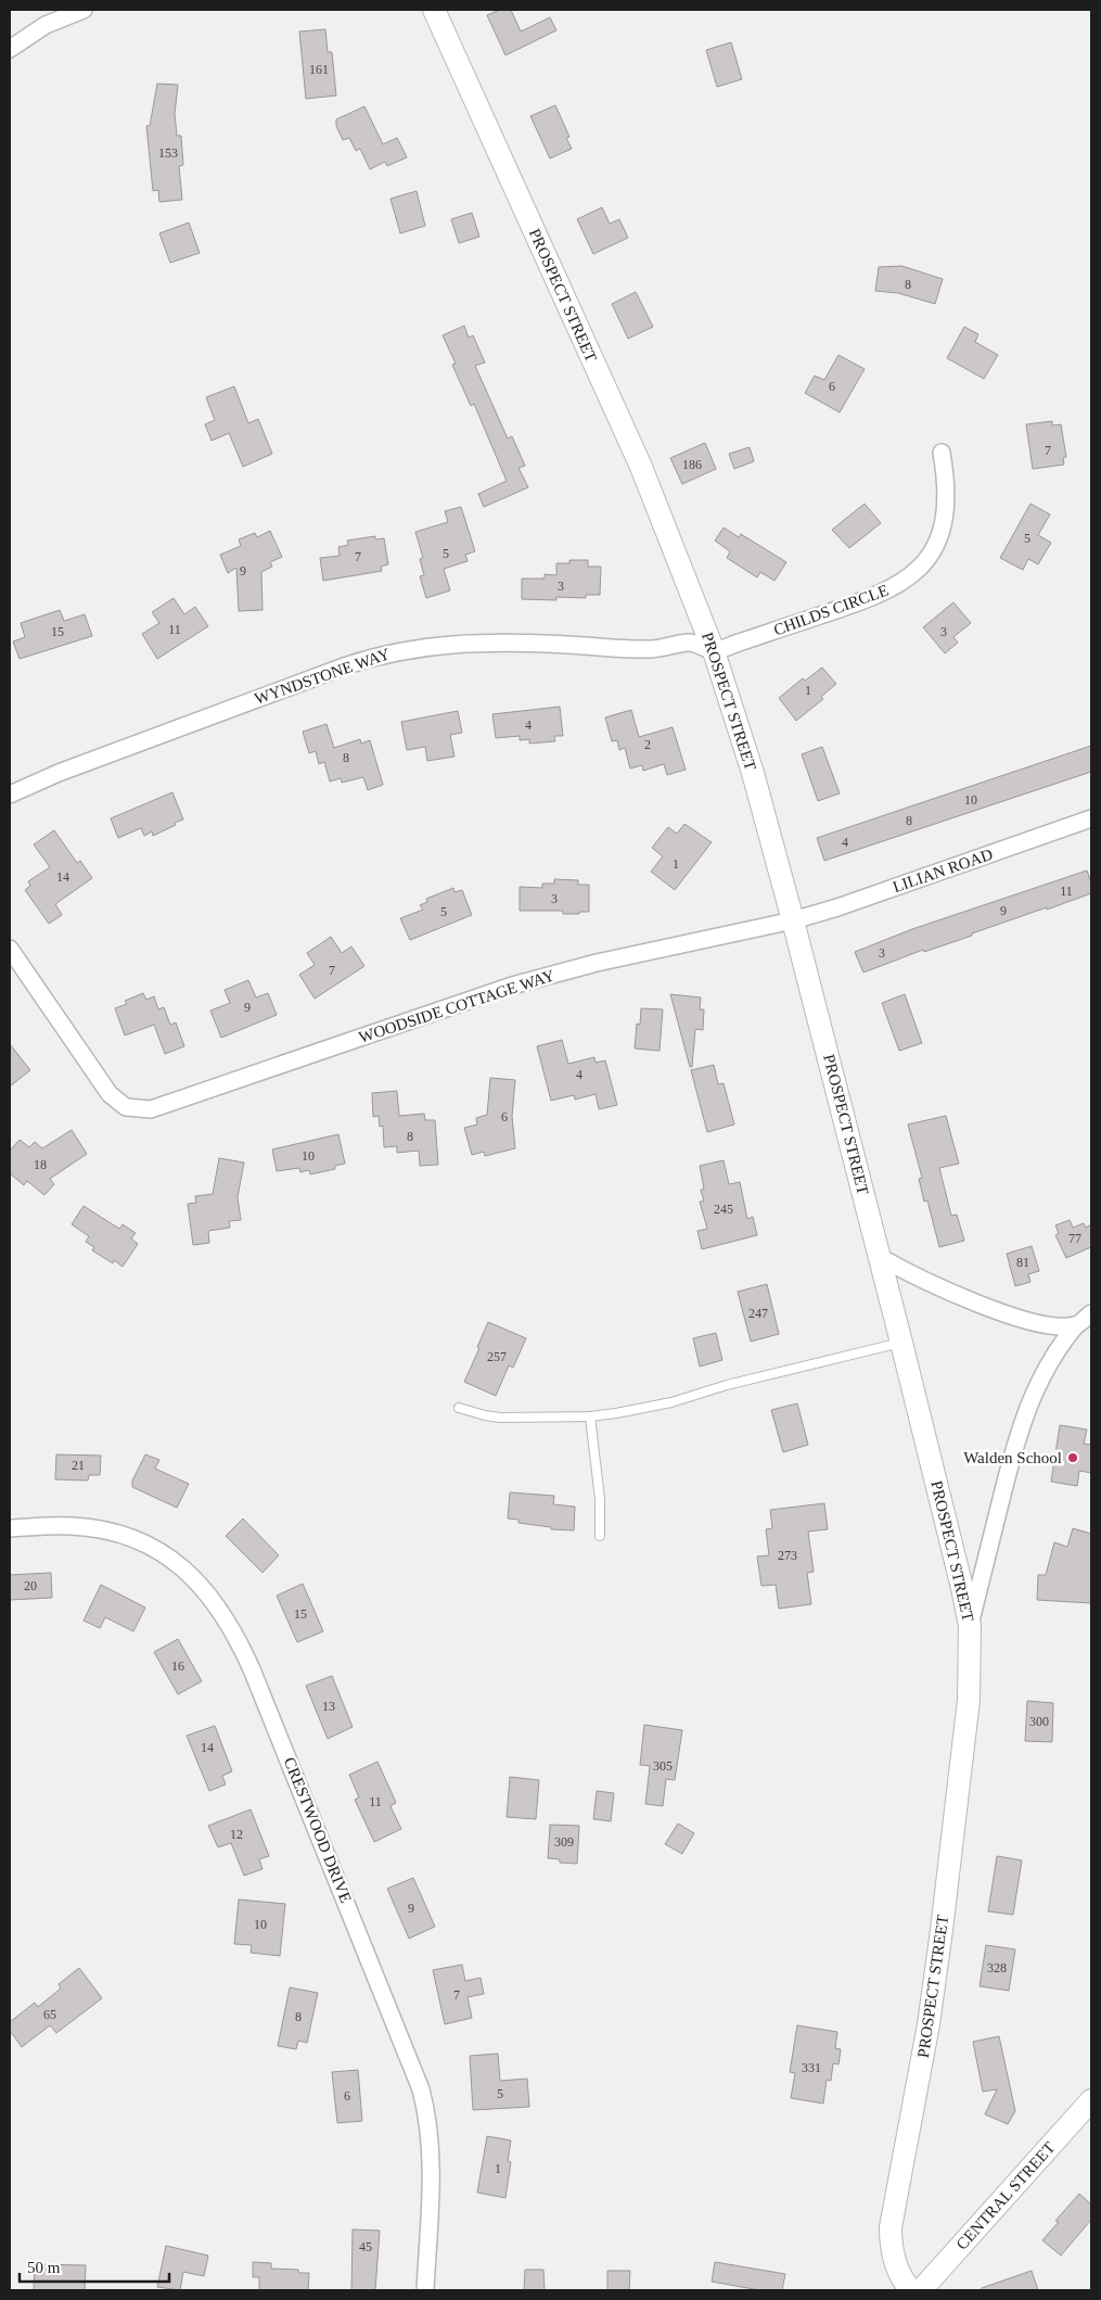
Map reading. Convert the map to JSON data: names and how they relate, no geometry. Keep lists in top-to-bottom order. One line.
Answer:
{"streets":{"street":["PROSPECT STREET","CHILDS CIRCLE","WYNDSTONE WAY","LILIAN ROAD","WOODSIDE COTTAGE WAY","CRESTWOOD DRIVE","CENTRAL STREET"]},"crossings":[["PROSPECT STREET","CHILDS CIRCLE"],["PROSPECT STREET","WYNDSTONE WAY"],["PROSPECT STREET","LILIAN ROAD"],["PROSPECT STREET","WOODSIDE COTTAGE WAY"],["CHILDS CIRCLE","WYNDSTONE WAY"],["LILIAN ROAD","WOODSIDE COTTAGE WAY"]],"places":["Walden School"],"house_numbers":["161","153","8","6","7","186","5","5","7","9","3","11","15","3","1","4","2","8","10","8","4","1","14","11","3","9","5","3","7","9","4","6","8","10","18","245","77","81","247","257","21","273","20","15","16","13","300","14","305","11","12","309","9","10","328","7","65","8","331","5","6","1","45"],"scale_bar":"50 m"}
